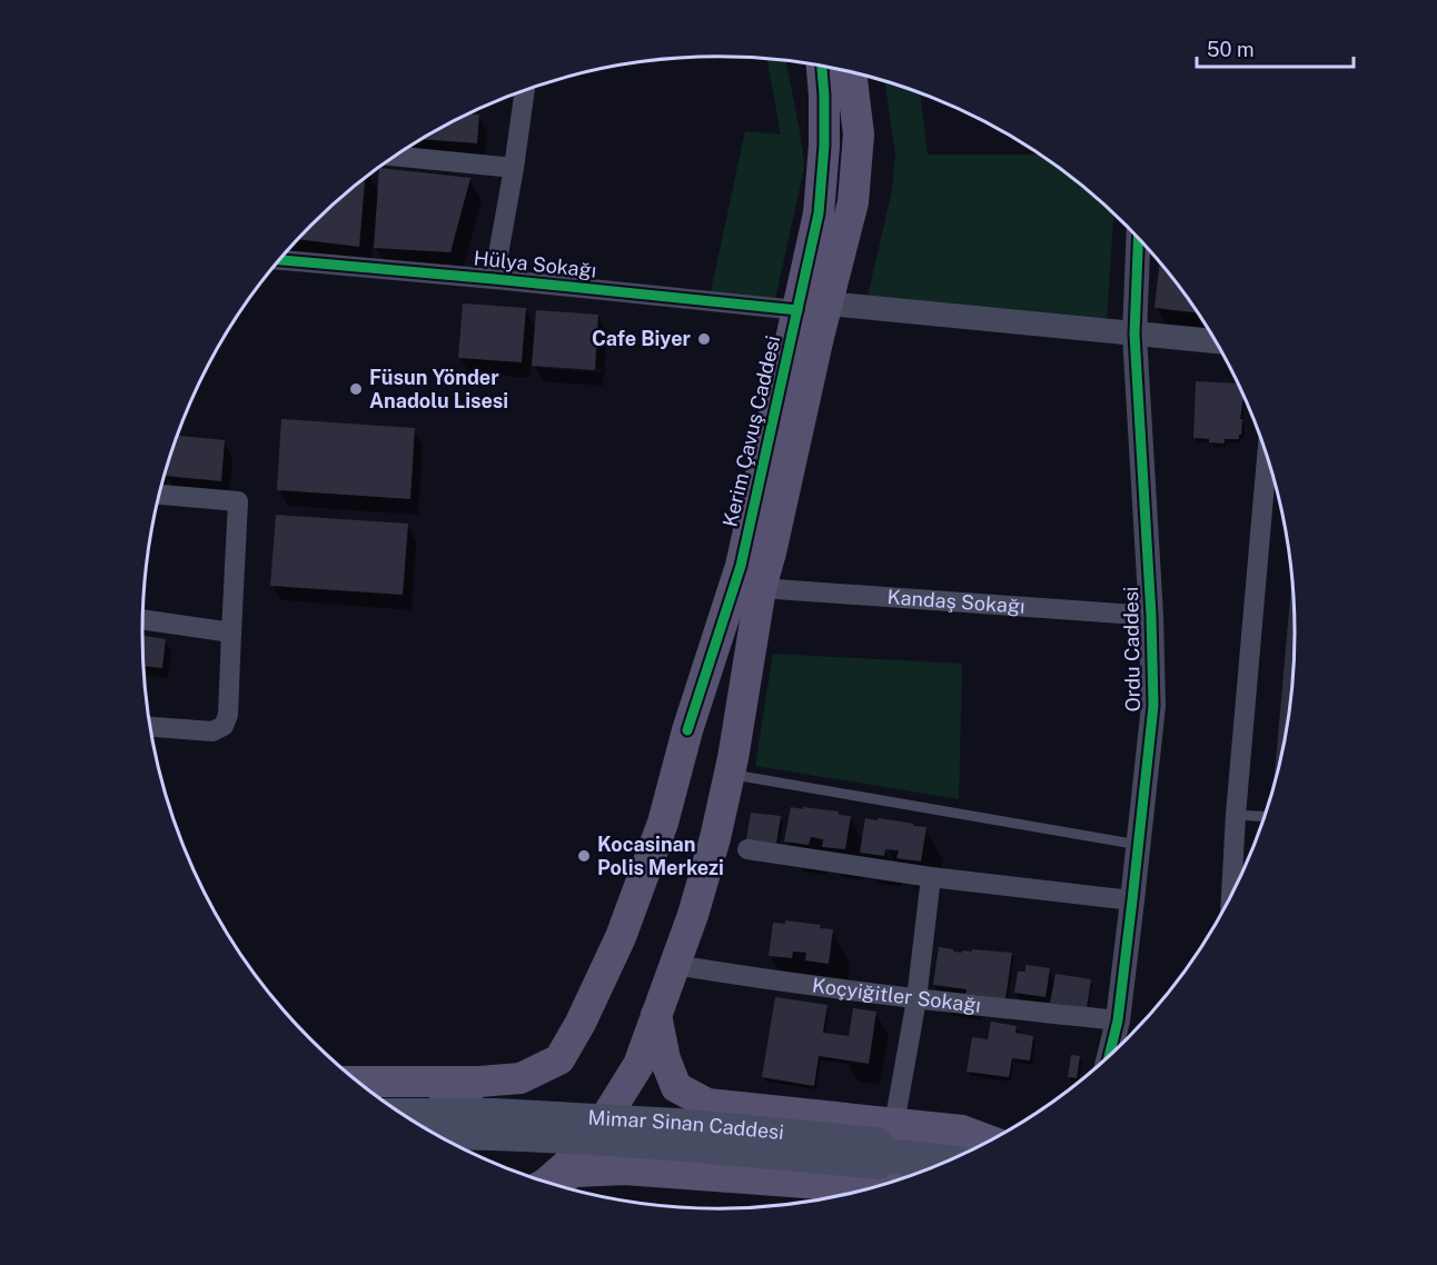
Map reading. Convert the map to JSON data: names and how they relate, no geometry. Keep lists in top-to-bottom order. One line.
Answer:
{"streets":{"main road":["Kerim Çavuş Caddesi","Mimar Sinan Caddesi"],"street":["Hülya Sokağı","Kandaş Sokağı","Ordu Caddesi","Koçyiğitler Sokağı"]},"crossings":[["Hülya Sokağı","Kerim Çavuş Caddesi"],["Kerim Çavuş Caddesi","Kandaş Sokağı"],["Kerim Çavuş Caddesi","Koçyiğitler Sokağı"],["Kandaş Sokağı","Ordu Caddesi"],["Ordu Caddesi","Koçyiğitler Sokağı"]],"places":["Cafe Biyer","Füsun Yönder Anadolu Lisesi","Kocasinan Polis Merkezi"],"scale_bar":"50 m"}
